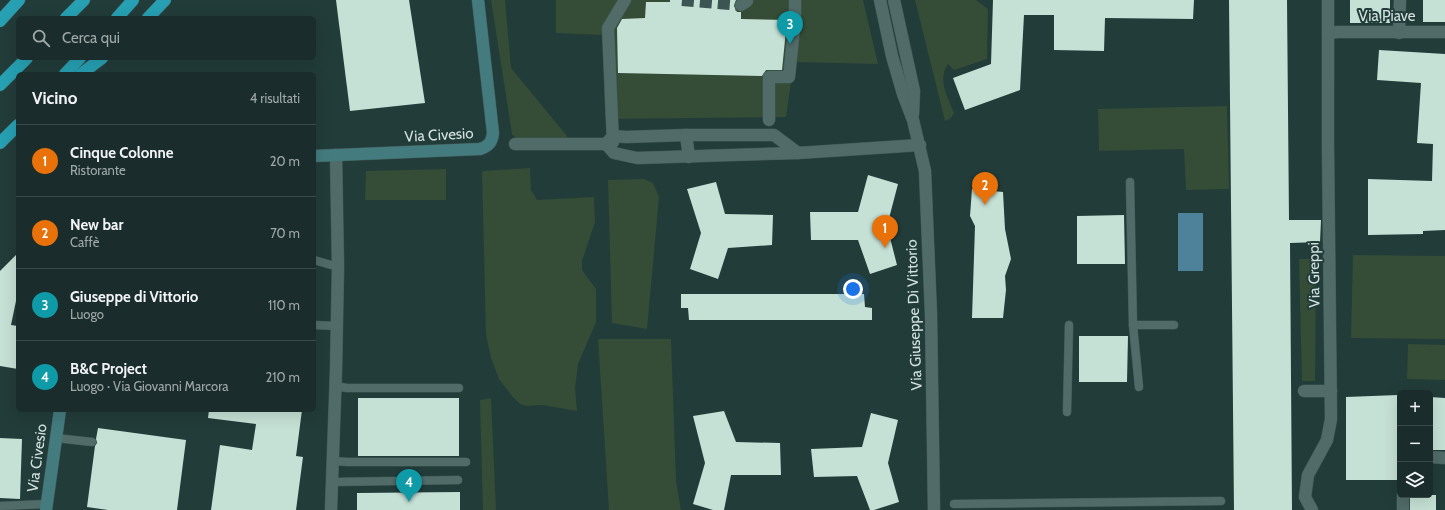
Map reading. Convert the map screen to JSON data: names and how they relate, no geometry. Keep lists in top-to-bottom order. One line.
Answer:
{"streets":{"street":["Via Piave","Via Civesio","Via Greppi","Via Giuseppe Di Vittorio"]},"crossings":[["Via Piave","Via Greppi"]],"page":{"pins":["3","2","1","4"],"search":"Cerca qui","heading":["Vicino","4 risultati"],"list":[{"mark":"1","name":"Cinque Colonne","note":"Ristorante","value":"20 m"},{"mark":"2","name":"New bar","note":"Caffè","value":"70 m"},{"mark":"3","name":"Giuseppe di Vittorio","note":"Luogo","value":"110 m"},{"mark":"4","name":"B&C Project","note":"Luogo · Via Giovanni Marcora","value":"210 m"}],"map_buttons":["+","−"]}}
